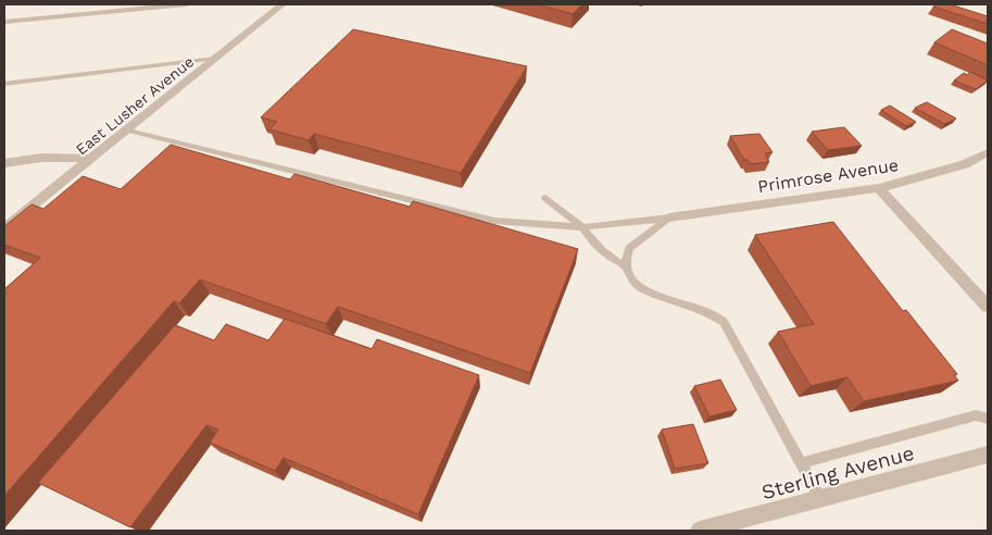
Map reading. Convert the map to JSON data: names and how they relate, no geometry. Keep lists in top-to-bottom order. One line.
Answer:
{"streets":{"street":["East Lusher Avenue","Primrose Avenue","Sterling Avenue"]}}
